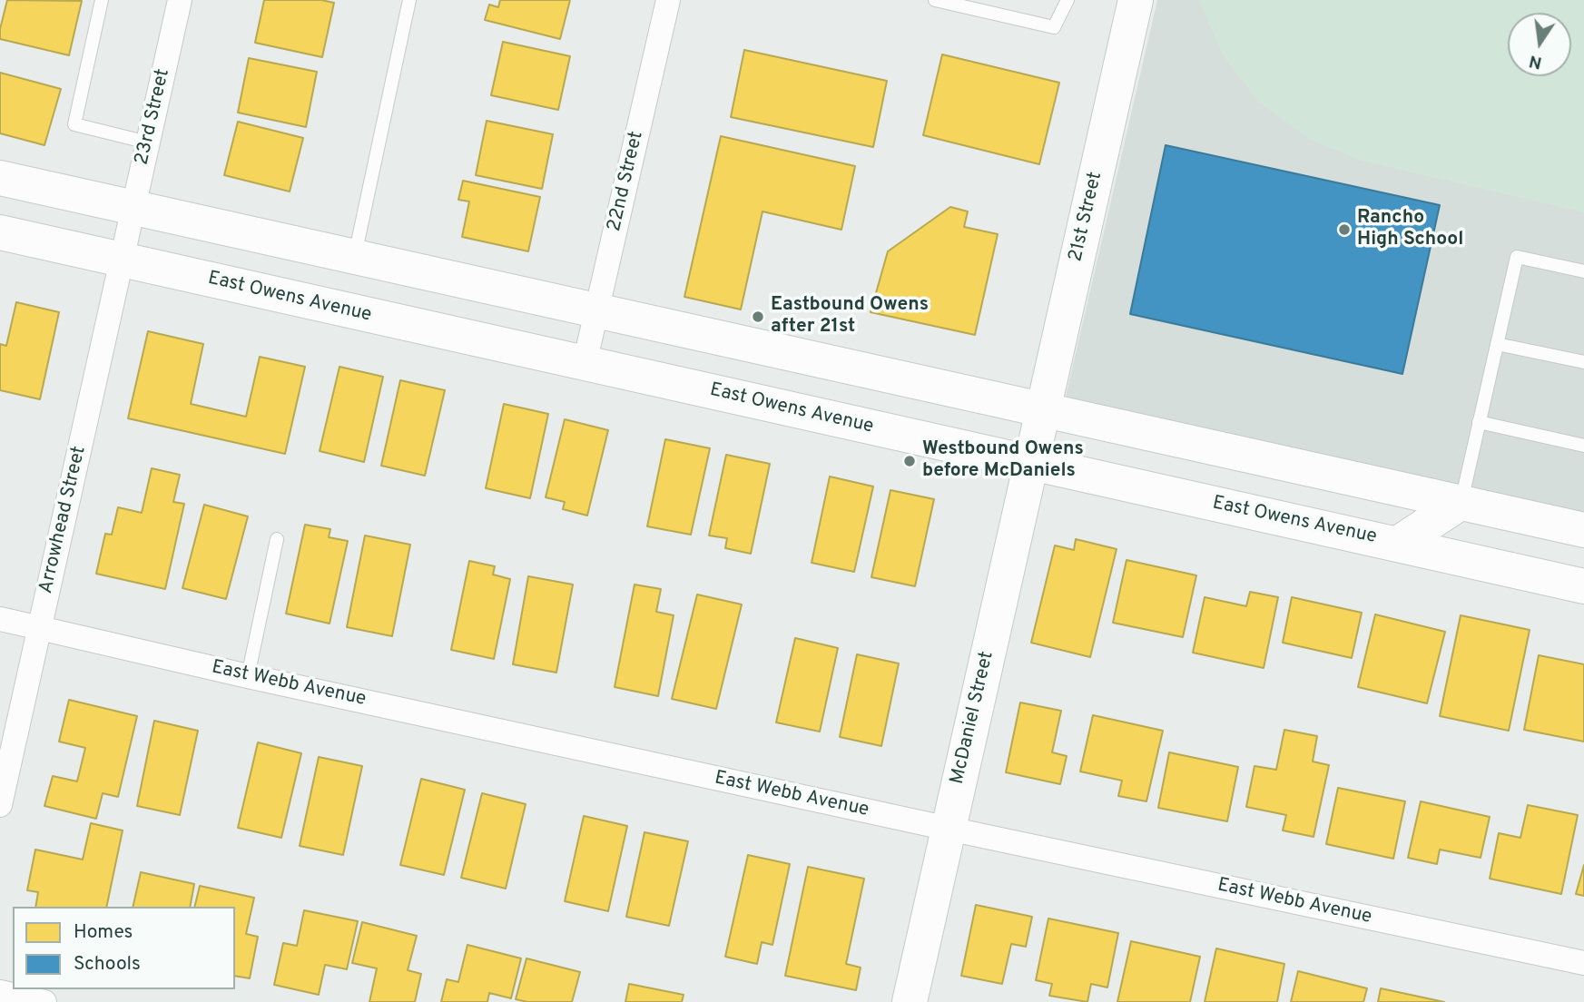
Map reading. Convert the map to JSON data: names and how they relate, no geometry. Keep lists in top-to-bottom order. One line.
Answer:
{"streets":{"main road":["21st Street","East Owens Avenue","McDaniel Street"],"street":["23rd Street","22nd Street","Arrowhead Street","East Webb Avenue"]},"crossings":[["23rd Street","East Owens Avenue"],["23rd Street","Arrowhead Street"],["22nd Street","East Owens Avenue"],["21st Street","East Owens Avenue"],["21st Street","McDaniel Street"],["East Owens Avenue","Arrowhead Street"],["East Owens Avenue","McDaniel Street"],["Arrowhead Street","East Webb Avenue"],["East Webb Avenue","McDaniel Street"]],"places":["Rancho High School","Eastbound Owens after 21st","Westbound Owens before McDaniels"],"legend":["Homes","Schools"],"north":"bottom"}
